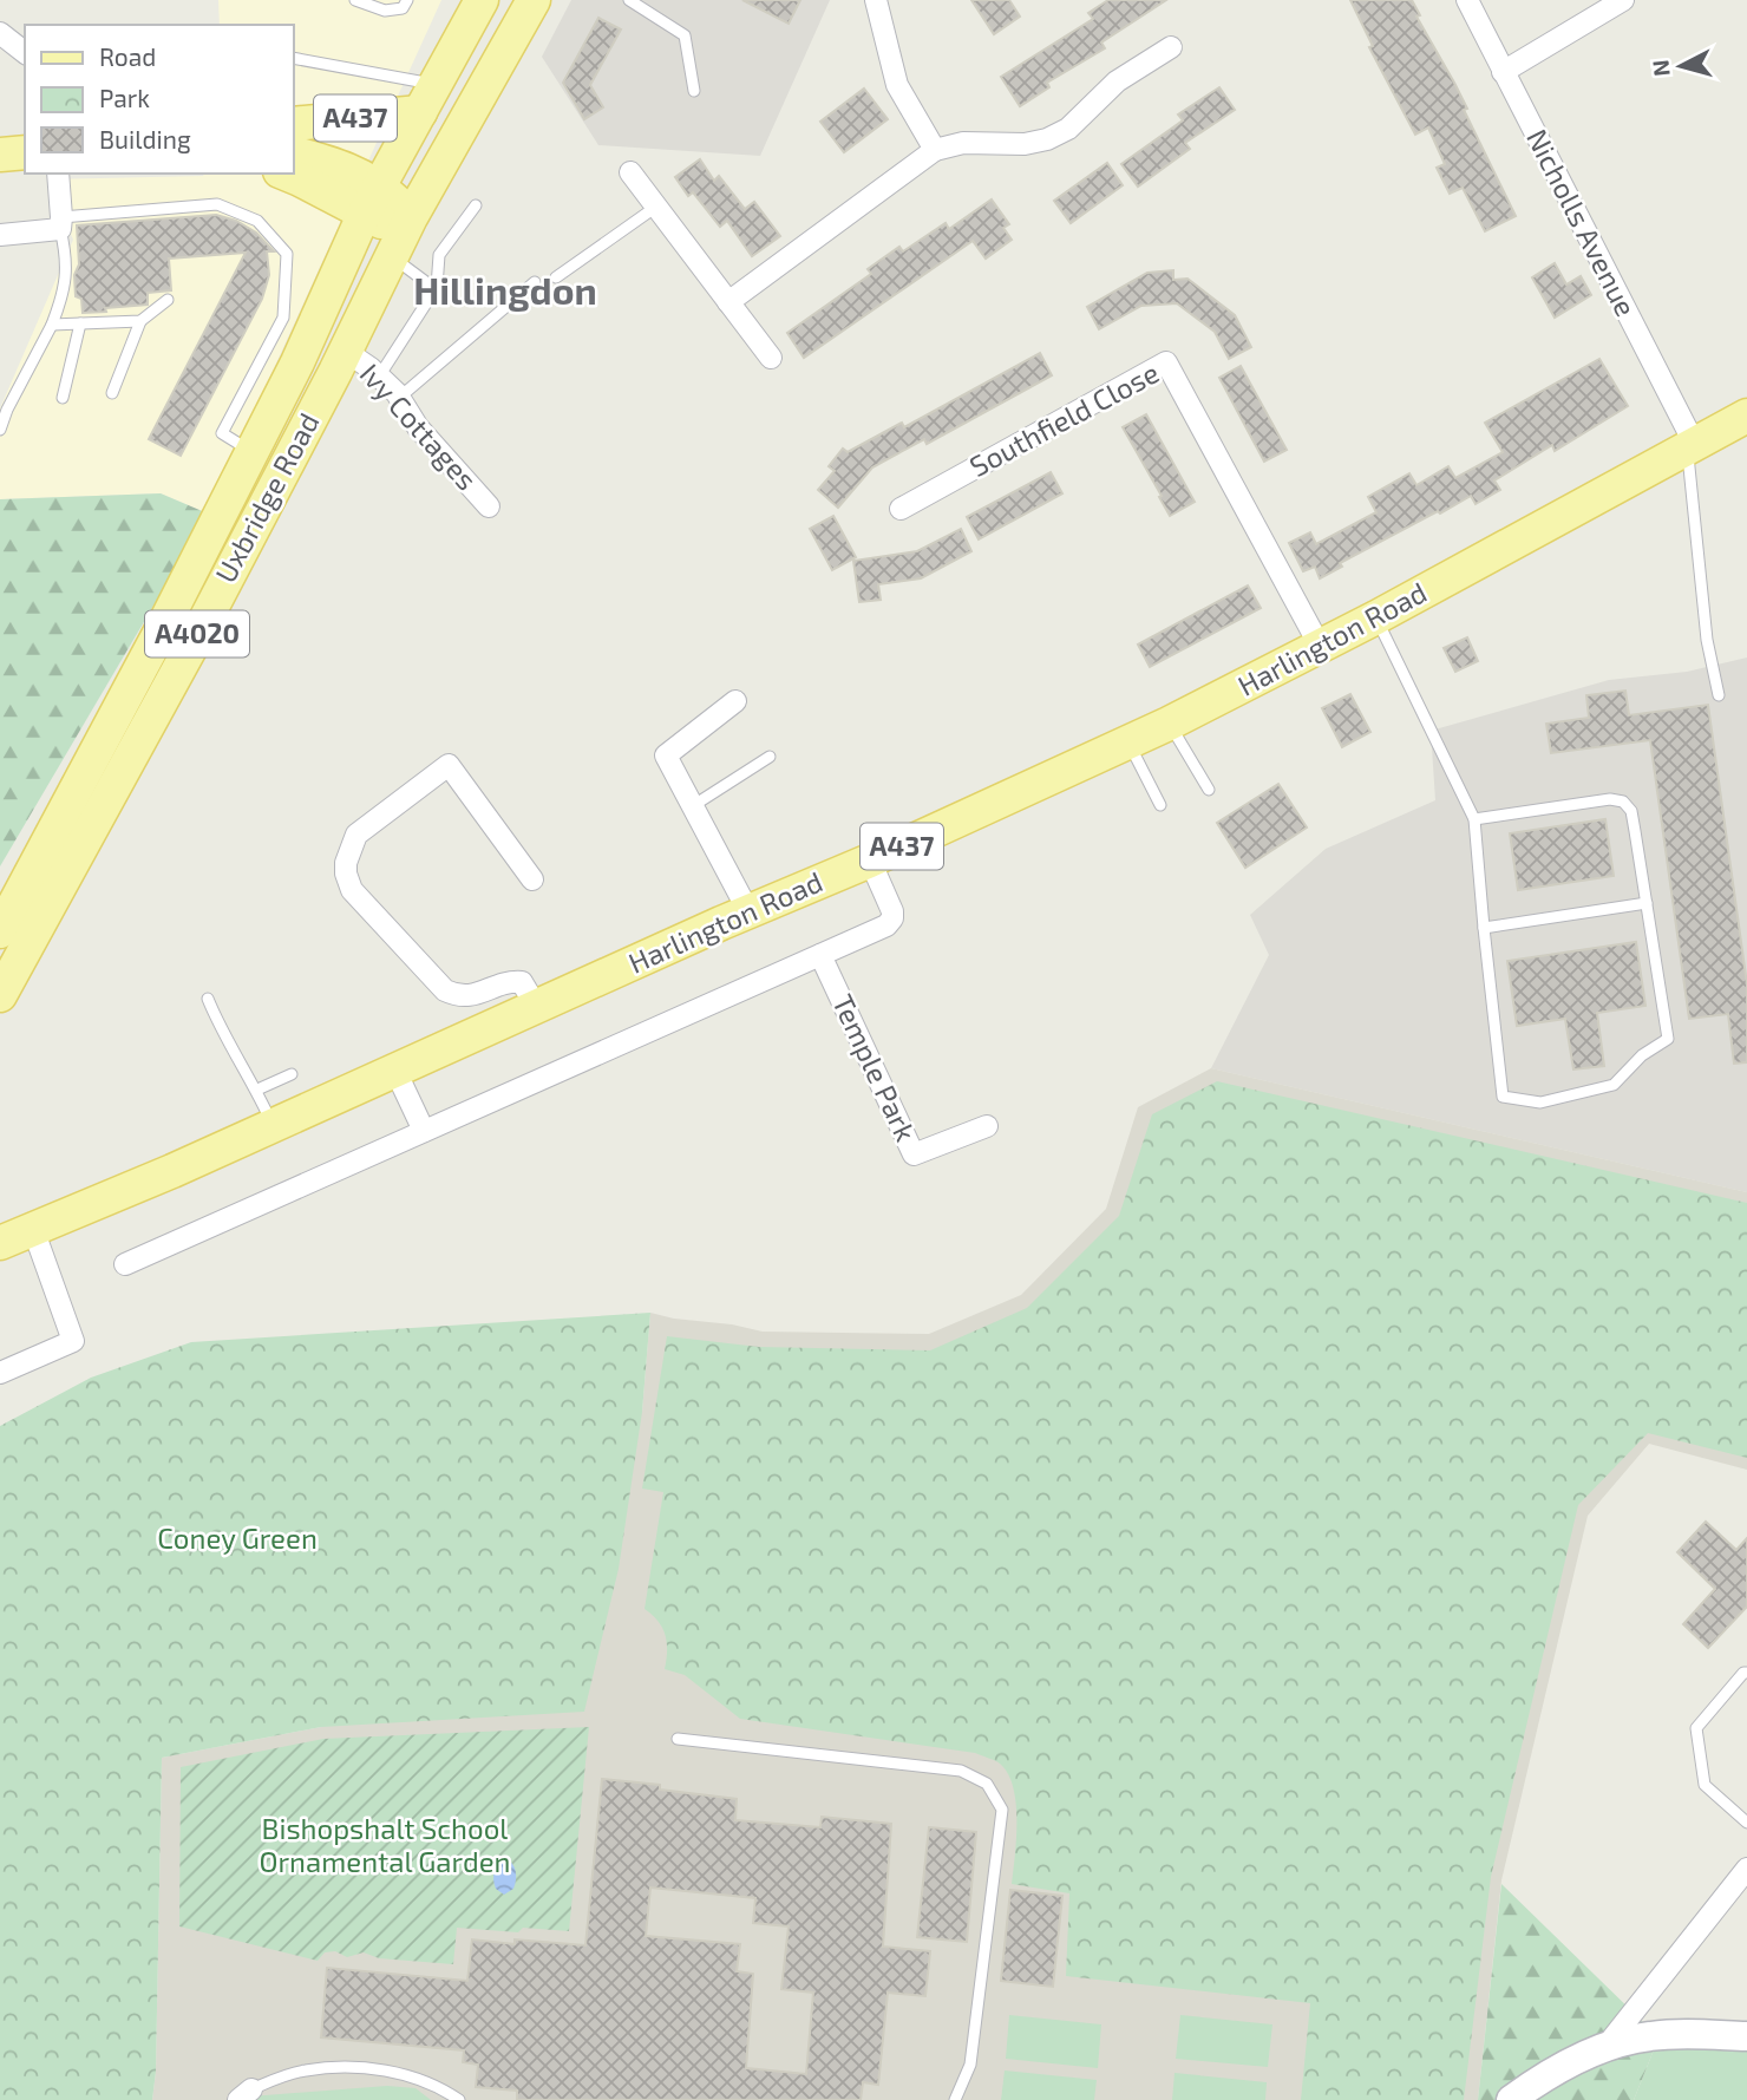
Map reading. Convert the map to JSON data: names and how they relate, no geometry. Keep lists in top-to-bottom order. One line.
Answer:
{"streets":{"main road":["A437","Uxbridge Road","A4020","Harlington Road"],"street":["Nicholls Avenue","Southfield Close","Ivy Cottages","Temple Park"]},"crossings":[["A437","Uxbridge Road"],["Nicholls Avenue","Harlington Road"],["Southfield Close","Harlington Road"],["Ivy Cottages","Uxbridge Road"]],"districts":["Hillingdon"],"parks":["Coney Green","Bishopshalt School Ornamental Garden"],"legend":["Road","Park","Building"],"north":"left"}
